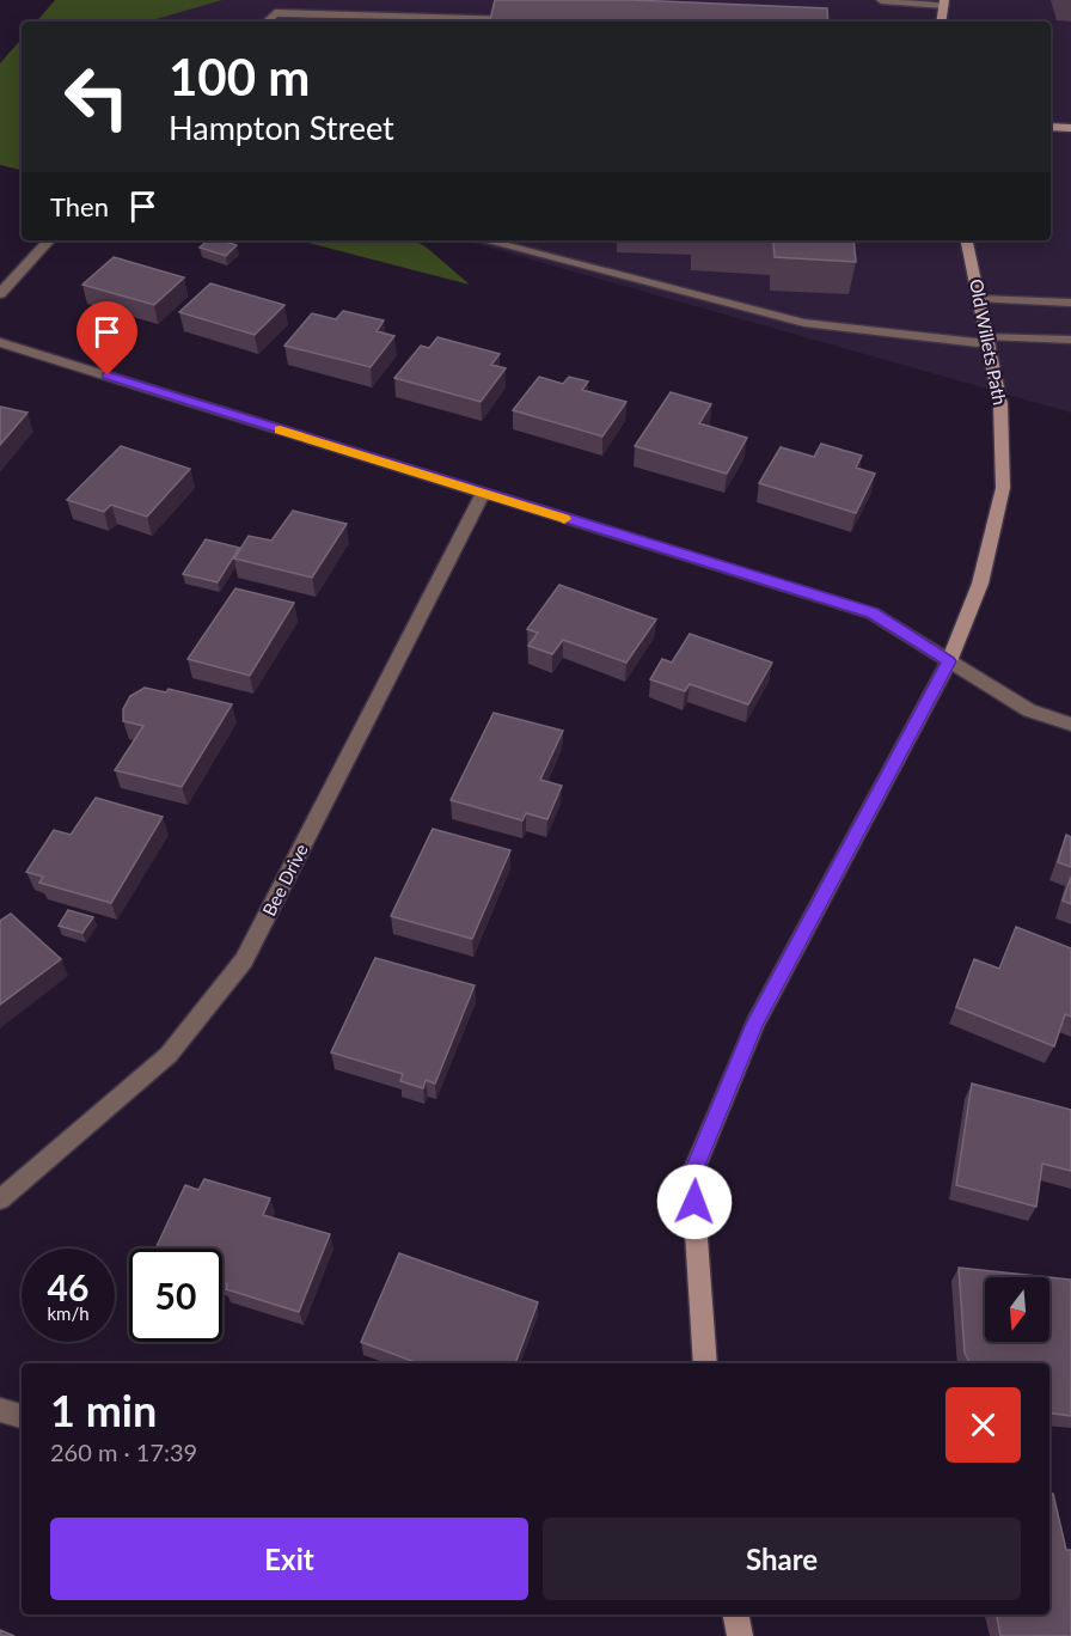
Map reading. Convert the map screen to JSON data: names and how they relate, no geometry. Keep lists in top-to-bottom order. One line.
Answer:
{"streets":{"main road":["Old Willets Path"],"street":["Bee Drive"]},"north":"bottom","page":{"turn":["100 m","Hampton Street"],"then":"Then","speed":"46 km/h","limit":"50","heading":["1 min","260 m · 17:39"],"buttons":["Exit","Share"]}}
